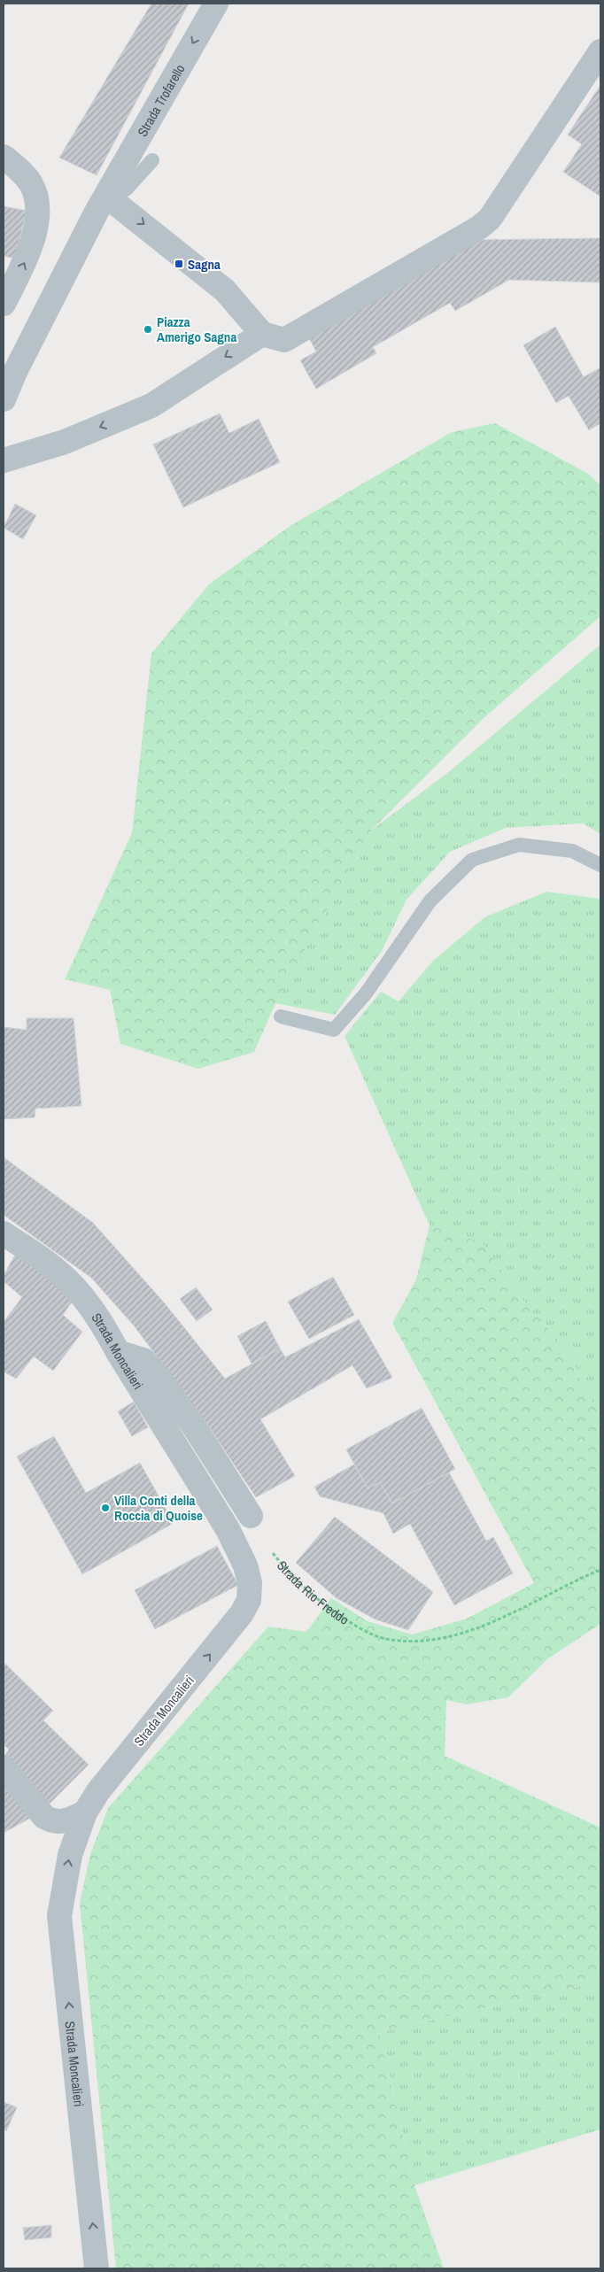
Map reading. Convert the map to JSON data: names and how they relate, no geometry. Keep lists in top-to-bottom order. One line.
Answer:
{"streets":{"street":["Strada Trofarello","Strada Moncalieri"],"path":["Strada Rio Freddo"]},"one_way":["Strada Trofarello","Strada Moncalieri"],"places":{"transit":["Sagna"],"other":["Piazza Amerigo Sagna","Villa Conti della Roccia di Quoise"]}}
